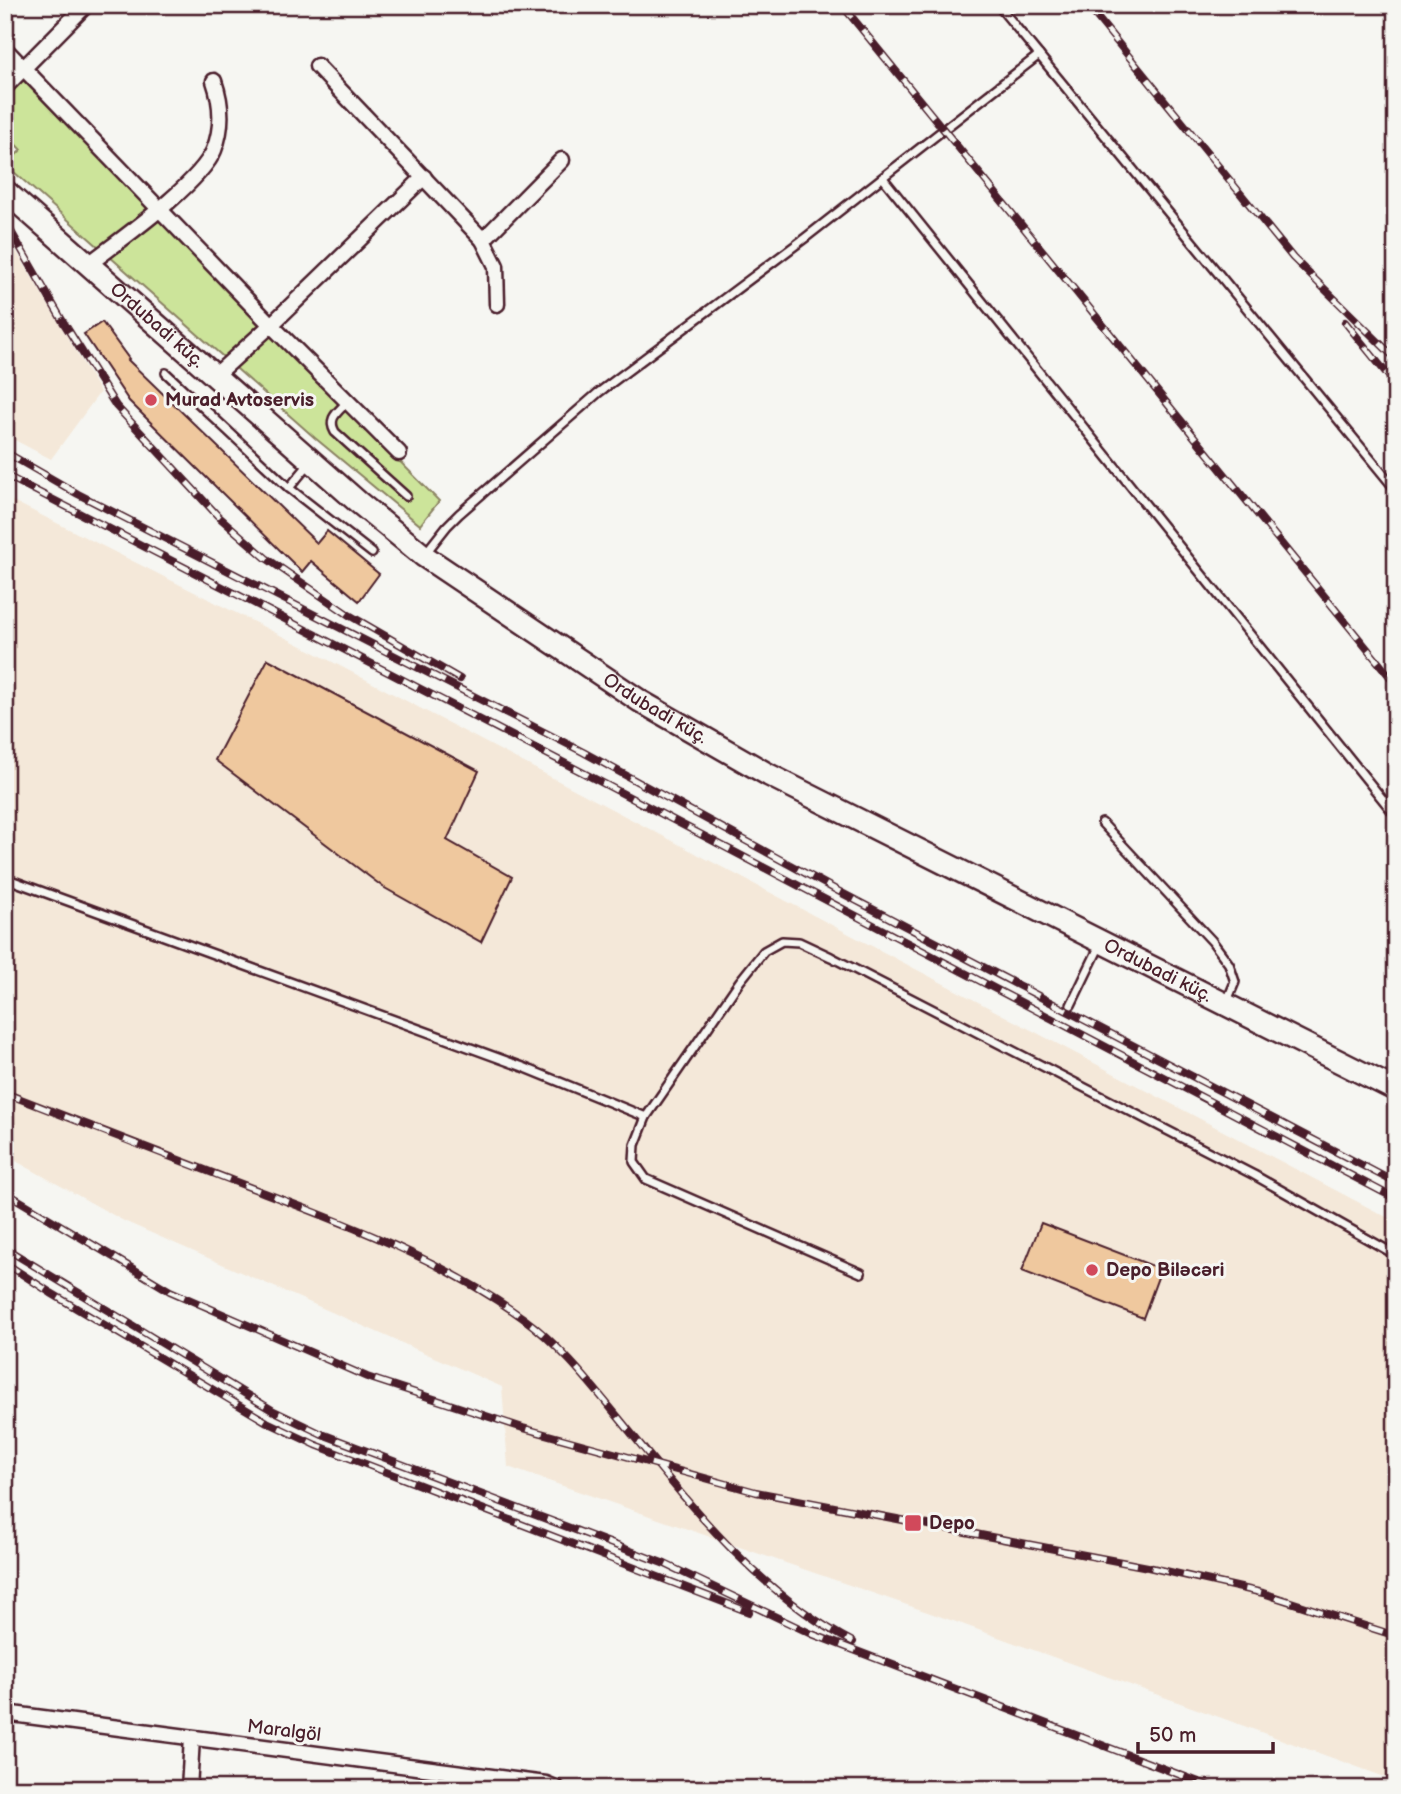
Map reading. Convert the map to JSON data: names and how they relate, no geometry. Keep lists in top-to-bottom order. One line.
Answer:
{"streets":{"main road":["Ordubadi küç."],"street":["Maralgöl"]},"places":{"other":["Murad Avtoservis","Depo Biləcəri"],"transit":["Depo"]},"scale_bar":"50 m"}
